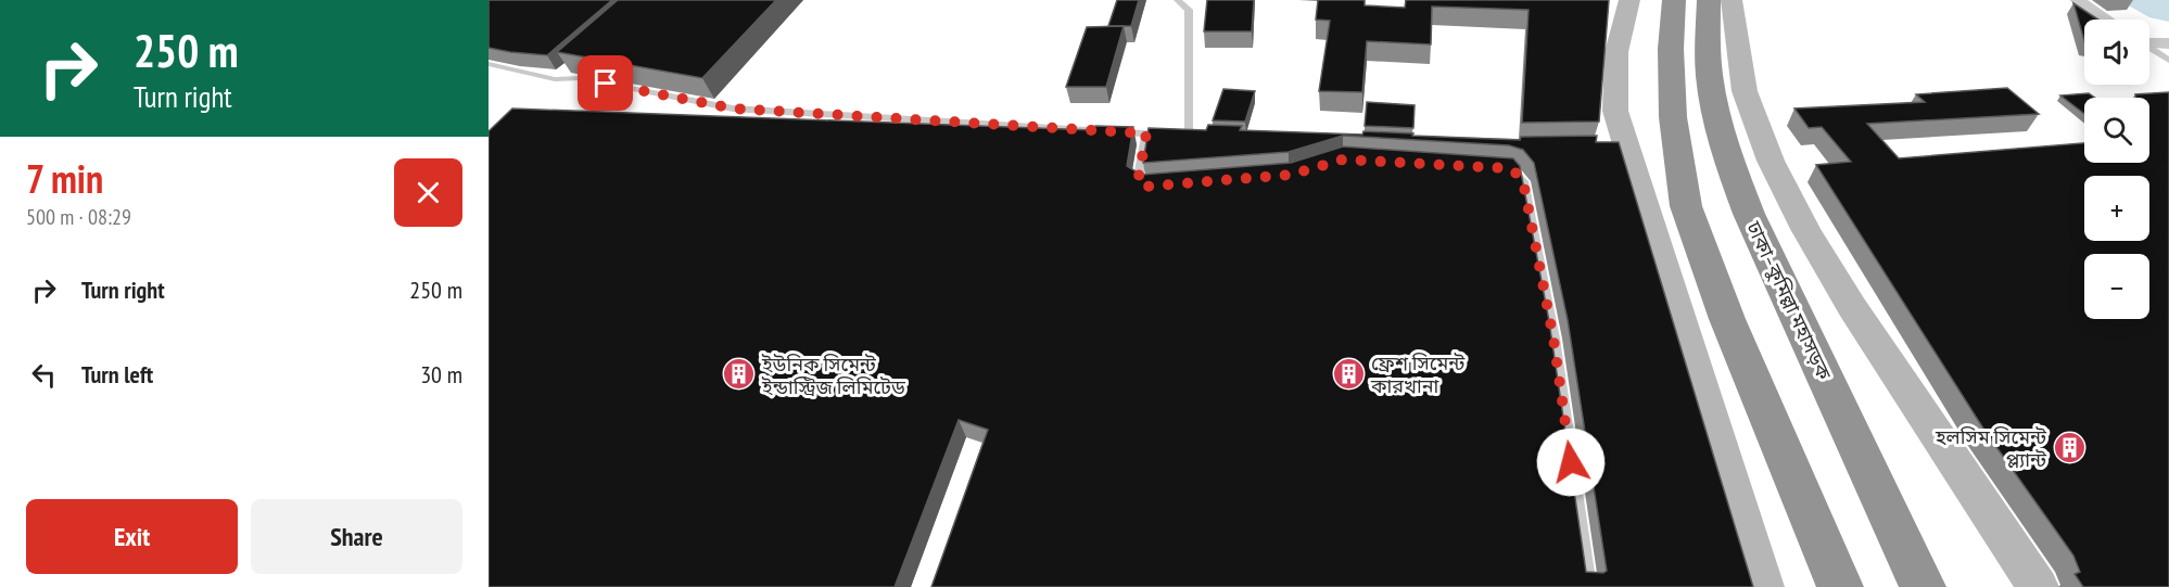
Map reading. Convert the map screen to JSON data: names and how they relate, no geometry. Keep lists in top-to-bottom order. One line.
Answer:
{"streets":{"highway":["ঢাকা–কুমিল্লা মহাসড়ক"]},"places":{"building":["ফ্রেশ সিমেন্ট কারখানা","ইউনিক সিমেন্ট ইন্ডাস্ট্রিজ লিমিটেড","হলসিম সিমেন্ট প্ল্যান্ট"]},"page":{"turn":["250 m","Turn right"],"map_buttons":["+","−"],"heading":["7 min","500 m · 08:29"],"list":[{"name":"Turn right","value":"250 m"},{"name":"Turn left","value":"30 m"}],"buttons":["Exit","Share"]}}
